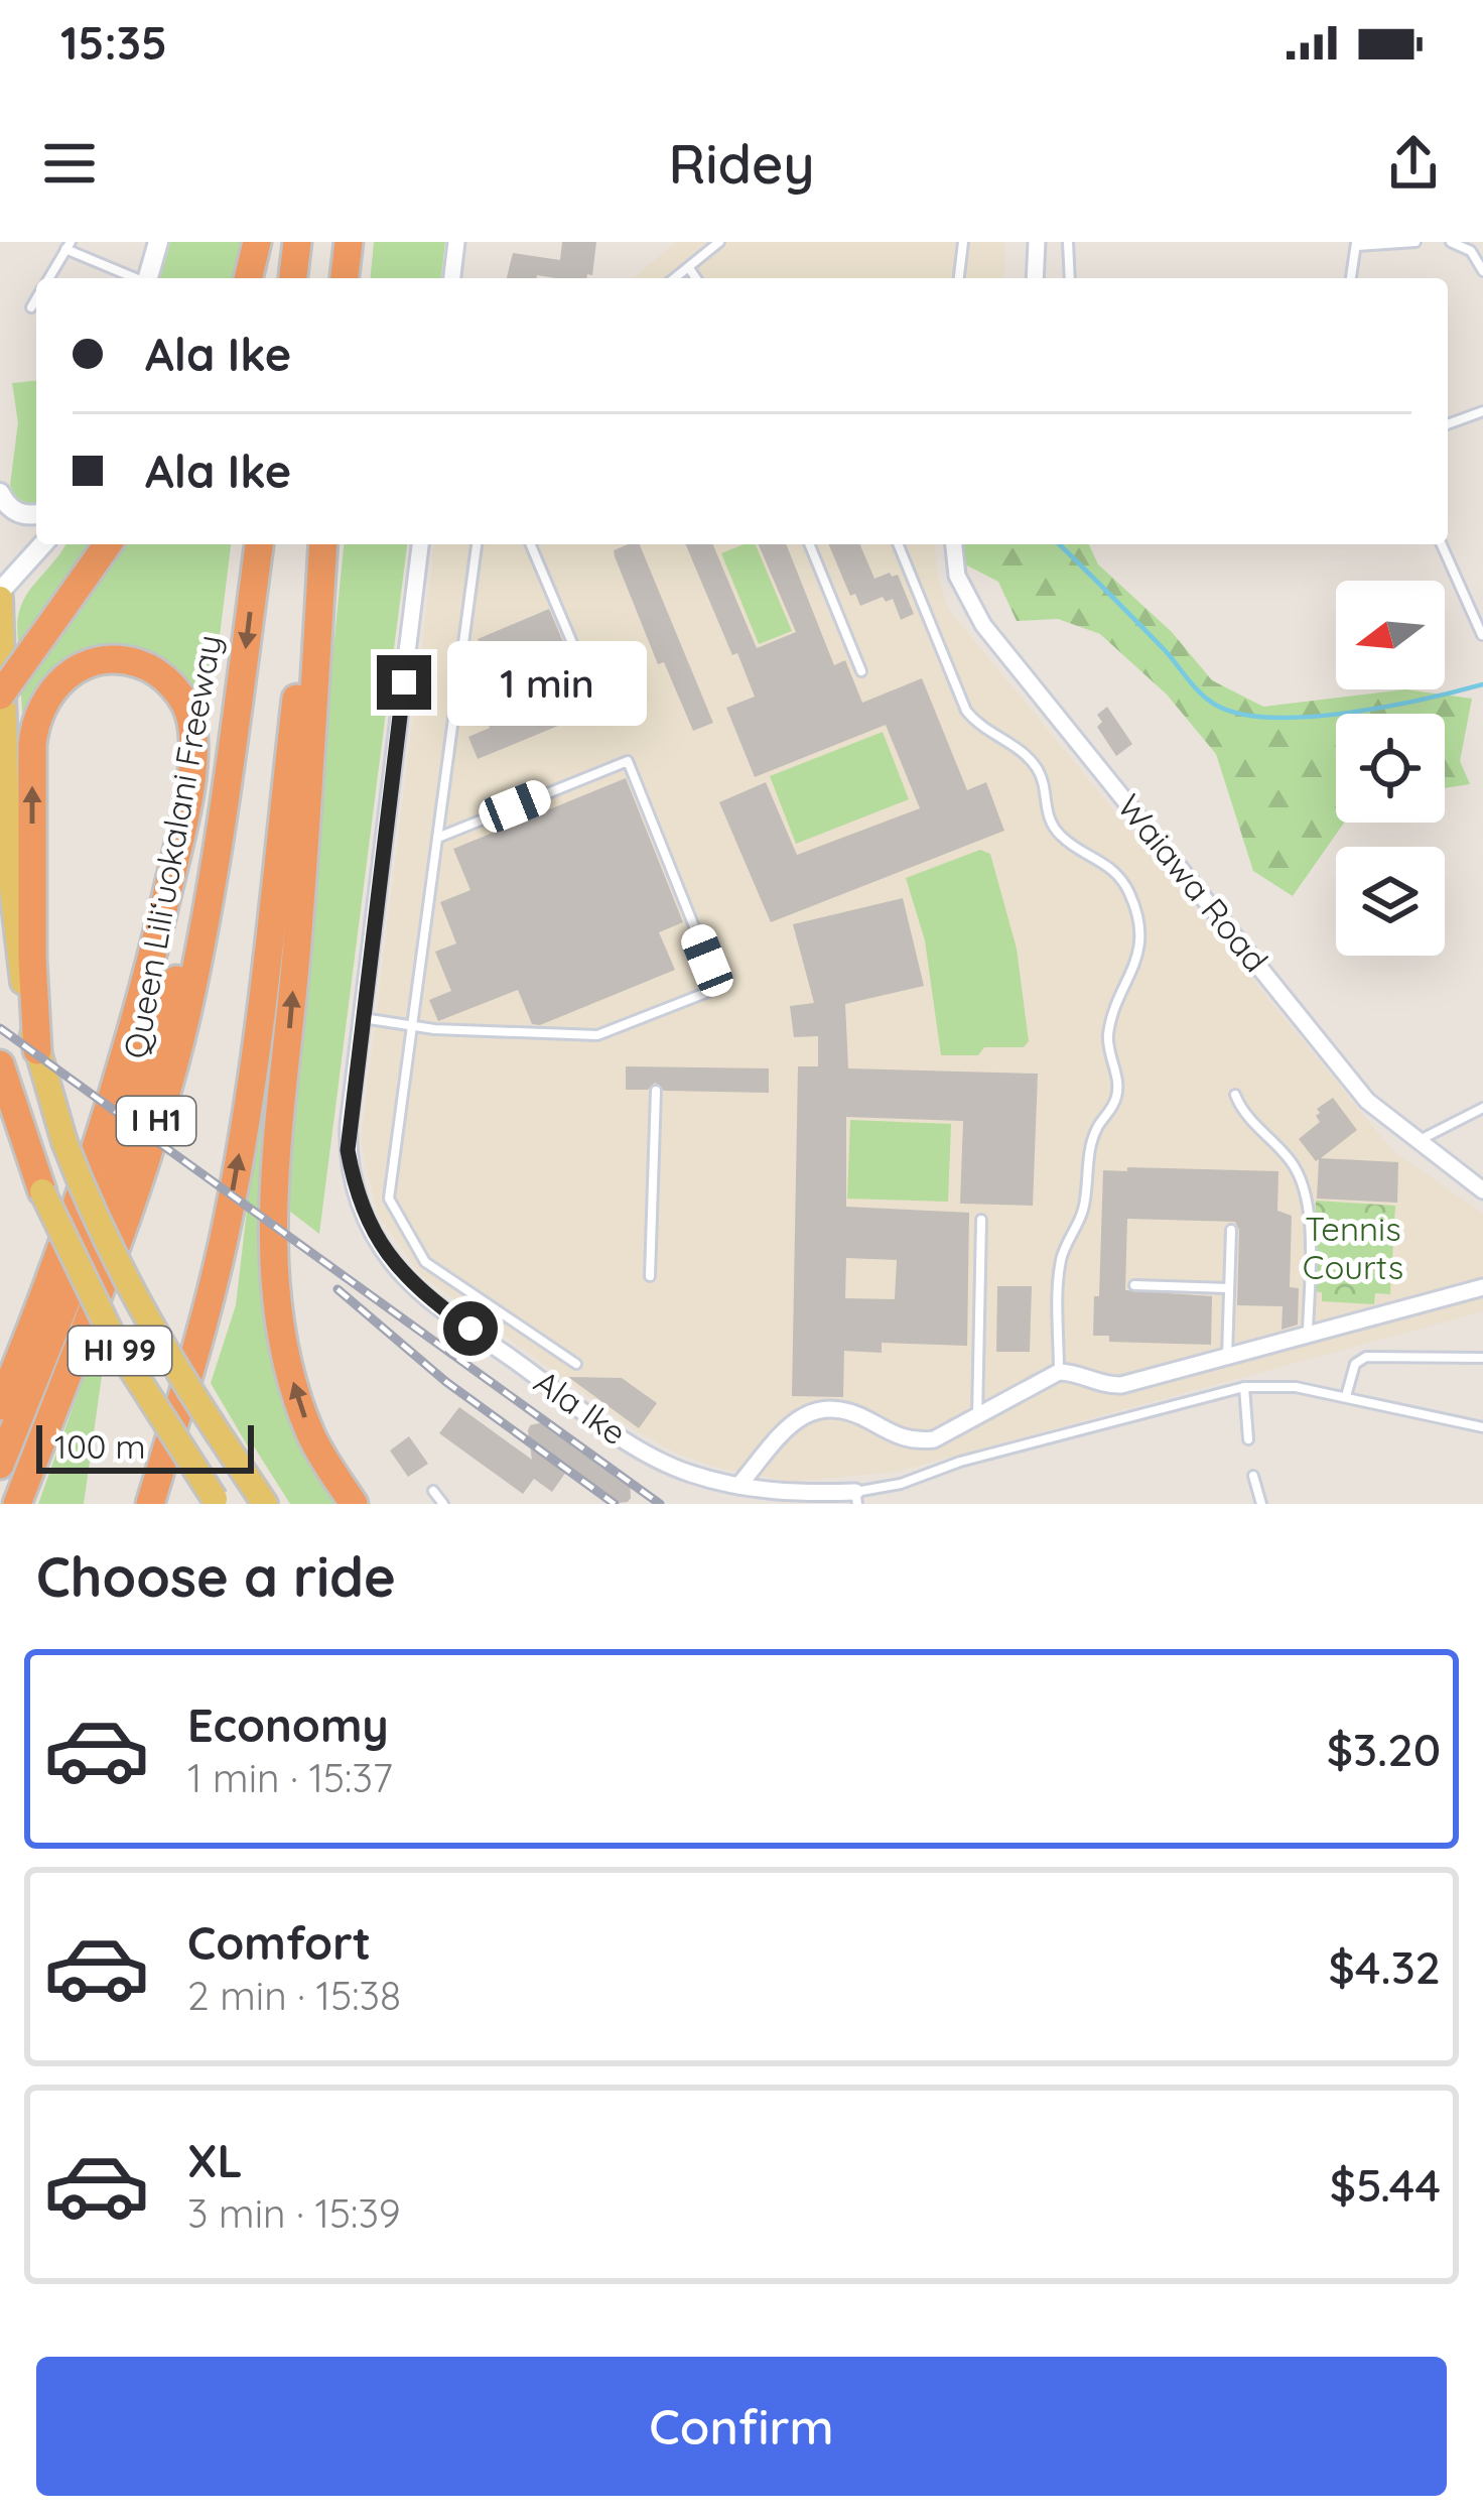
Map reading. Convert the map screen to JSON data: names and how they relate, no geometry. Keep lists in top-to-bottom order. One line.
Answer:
{"streets":{"highway":["Queen Liliʻuokalani Freeway","I H1"],"main road":["HI 99"],"street":["Waiawa Road","Ala Ike"]},"parks":["Tennis Courts"],"scale_bar":"100 m","north":"left","page":{"status":"15:35","header":"Ridey","banner":["Ala Ike","Ala Ike"],"bubble":"1 min","scale":"100 m","heading":"Choose a ride","list":[{"name":"Economy","note":"1 min · 15:37","value":"$3.20"},{"name":"Comfort","note":"2 min · 15:38","value":"$4.32"},{"name":"XL","note":"3 min · 15:39","value":"$5.44"}],"buttons":"Confirm"}}
